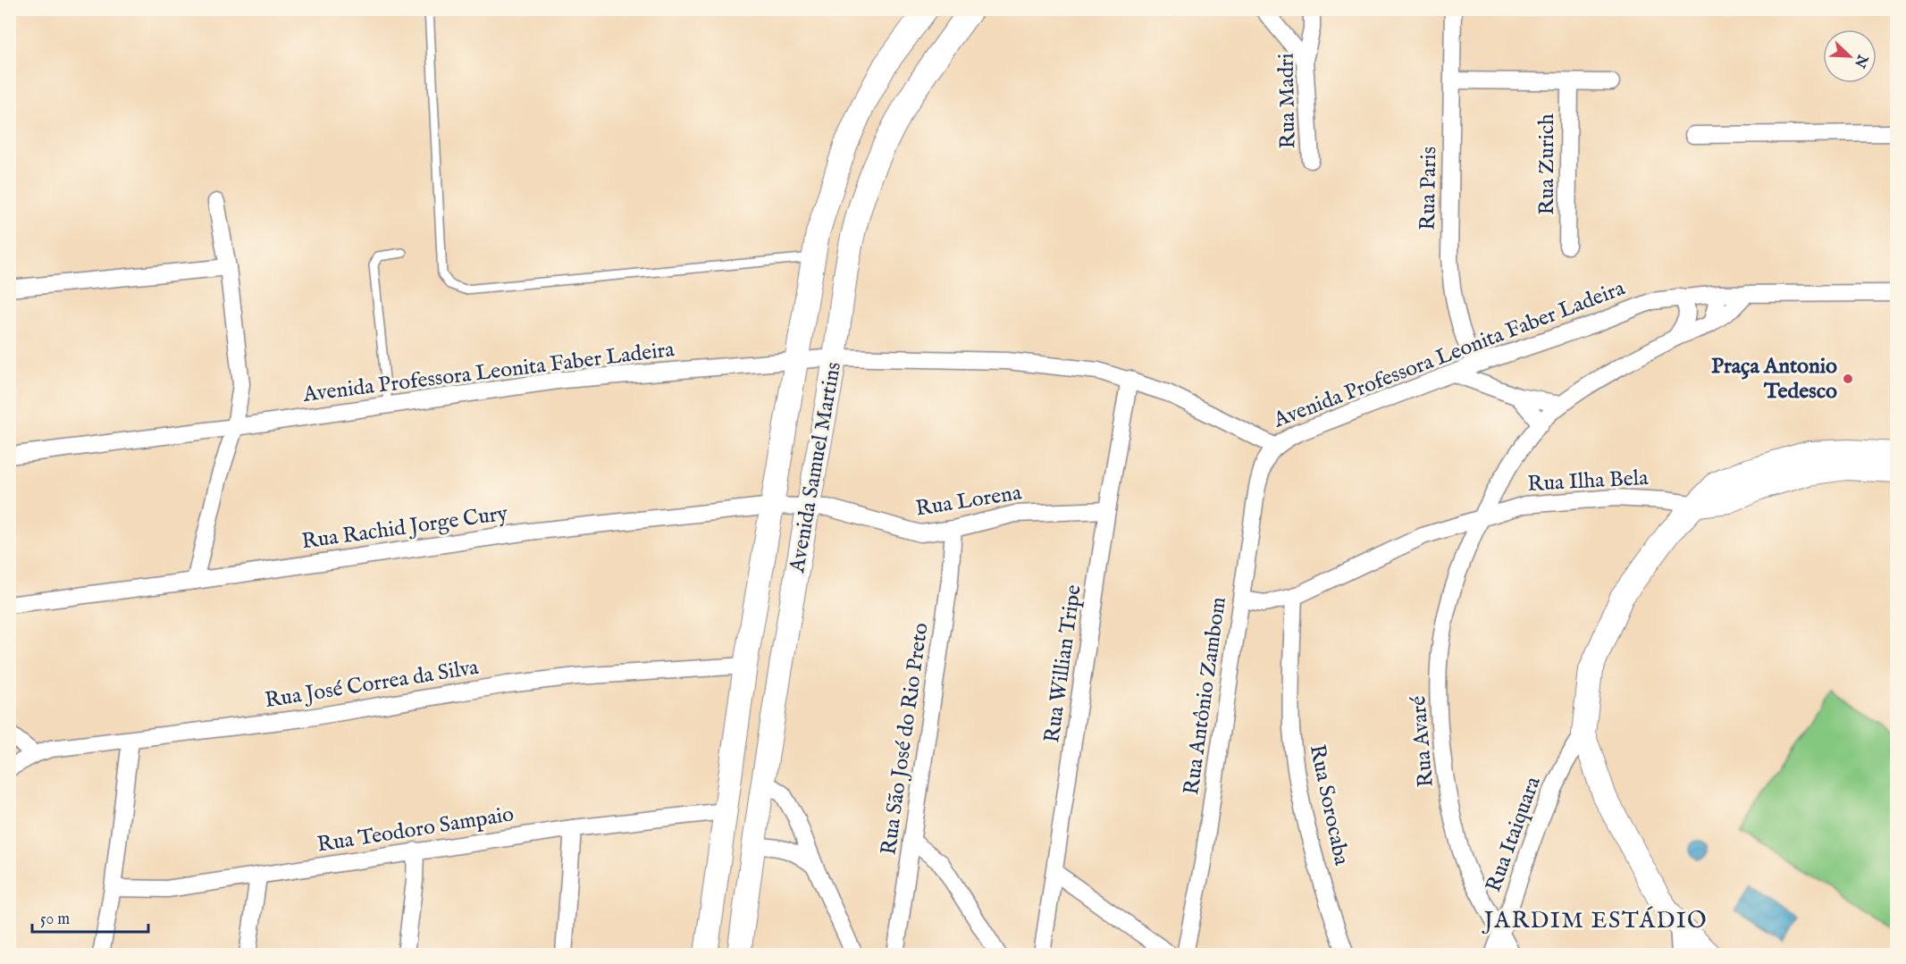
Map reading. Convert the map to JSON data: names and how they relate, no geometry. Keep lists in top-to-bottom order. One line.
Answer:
{"streets":{"main road":["Avenida Samuel Martins"],"street":["Rua Madri","Rua Zurich","Rua Paris","Avenida Professora Leonita Faber Ladeira","Rua Ilha Bela","Rua Lorena","Rua Rachid Jorge Cury","Rua Willian Tripe","Rua José Correa da Silva","Rua Antônio Zambom","Rua São José do Rio Preto","Rua Avaré","Rua Sorocaba","Rua Teodoro Sampaio","Rua Itaiquara"]},"crossings":[["Rua Paris","Avenida Professora Leonita Faber Ladeira"],["Avenida Professora Leonita Faber Ladeira","Avenida Samuel Martins"],["Avenida Professora Leonita Faber Ladeira","Rua Willian Tripe"],["Avenida Professora Leonita Faber Ladeira","Rua Antônio Zambom"],["Avenida Professora Leonita Faber Ladeira","Rua Avaré"],["Avenida Samuel Martins","Rua Lorena"],["Avenida Samuel Martins","Rua Rachid Jorge Cury"],["Avenida Samuel Martins","Rua José Correa da Silva"],["Avenida Samuel Martins","Rua Teodoro Sampaio"],["Rua Ilha Bela","Rua Avaré"],["Rua Lorena","Rua Rachid Jorge Cury"],["Rua Lorena","Rua Willian Tripe"],["Rua Lorena","Rua São José do Rio Preto"],["Rua Avaré","Rua Itaiquara"]],"districts":["JARDIM ESTÁDIO"],"places":["Praça Antonio Tedesco"],"scale_bar":"50 m","north":"bottom right"}
